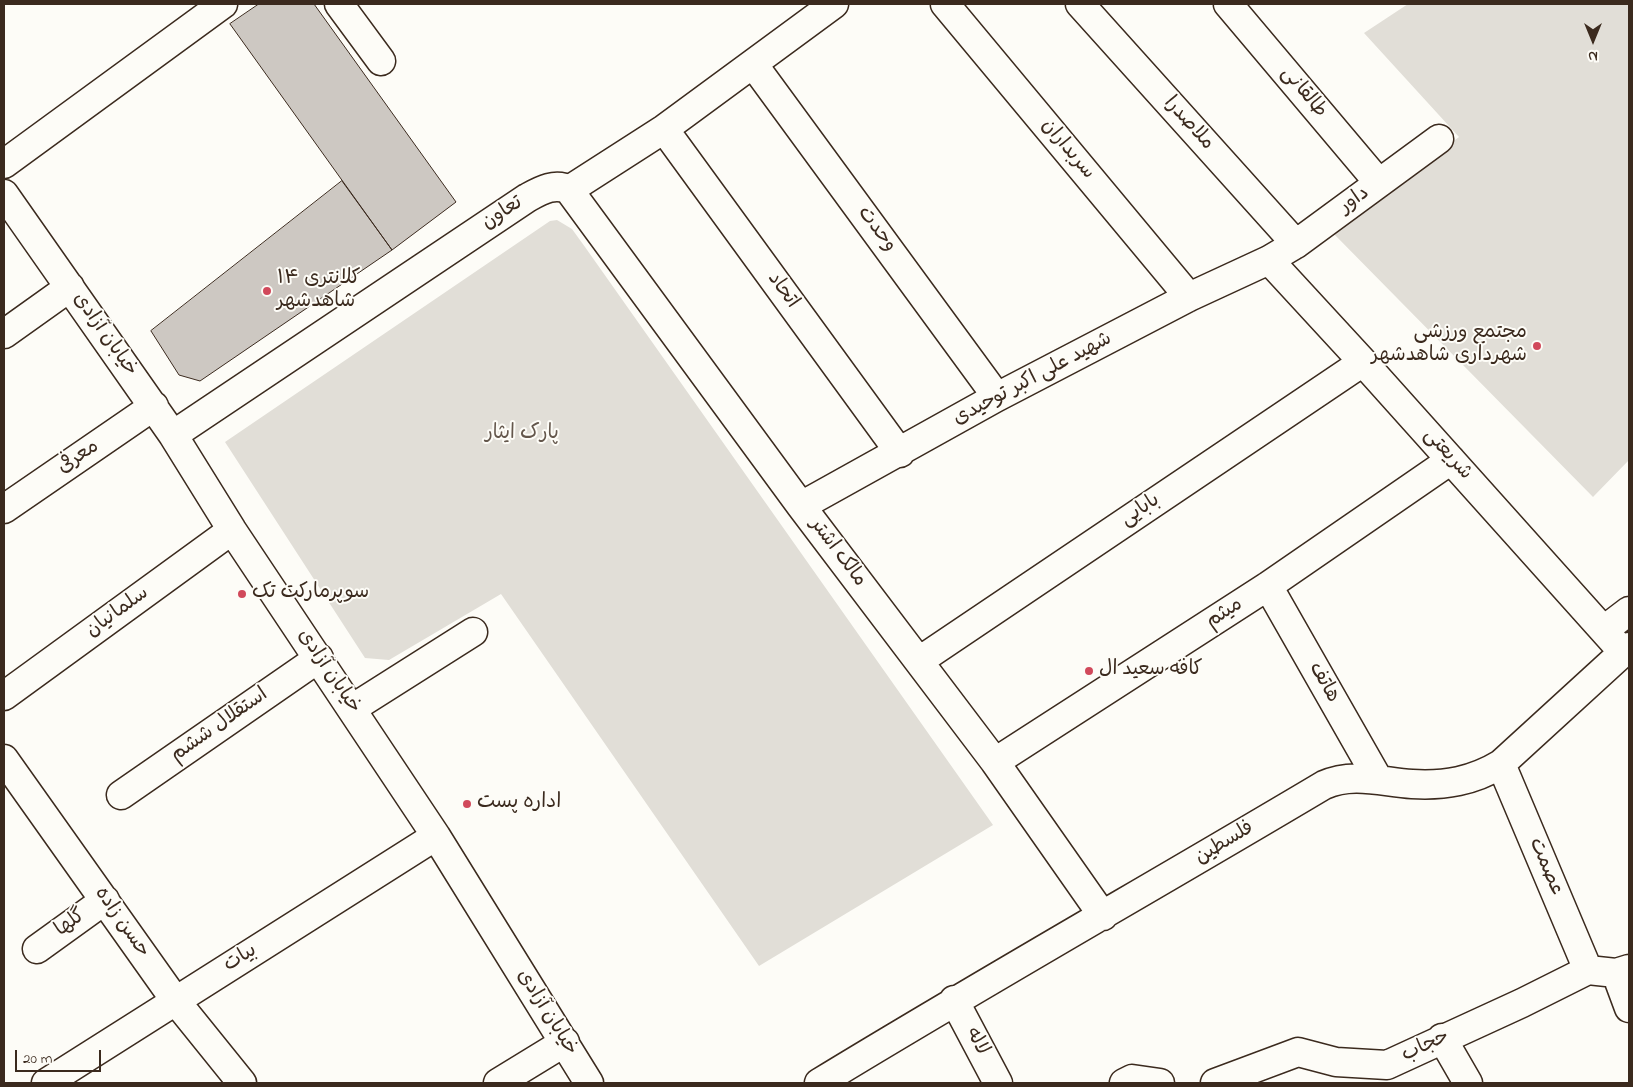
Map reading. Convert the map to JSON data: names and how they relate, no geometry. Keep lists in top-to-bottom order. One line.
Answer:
{"streets":{"street":["طالقانی","ملاصدرا","سربداران","داور","تعاون","وحدت","اتحاد","خیابان آزادی","شهید علی اکبر توحیدی","شریعتی","معرفی","بابایی","مالک اشتر","سلمانیان","میثم","هاتف","استقلال ششم","فلسطین","عصمت","حسن زاده","گلها","بیات","لاله","حجاب"]},"crossings":[["طالقانی","داور"],["ملاصدرا","داور"],["سربداران","شهید علی اکبر توحیدی"],["داور","شهید علی اکبر توحیدی"],["داور","شریعتی"],["تعاون","خیابان آزادی"],["تعاون","مالک اشتر"],["وحدت","شهید علی اکبر توحیدی"],["اتحاد","شهید علی اکبر توحیدی"],["خیابان آزادی","معرفی"],["خیابان آزادی","سلمانیان"],["خیابان آزادی","استقلال ششم"],["خیابان آزادی","بیات"],["شهید علی اکبر توحیدی","شریعتی"],["شهید علی اکبر توحیدی","مالک اشتر"],["شریعتی","بابایی"],["شریعتی","میثم"],["شریعتی","فلسطین"],["بابایی","مالک اشتر"],["مالک اشتر","میثم"],["مالک اشتر","فلسطین"],["میثم","هاتف"],["هاتف","فلسطین"],["فلسطین","عصمت"],["فلسطین","لاله"],["عصمت","حجاب"],["حسن زاده","گلها"],["حسن زاده","بیات"]],"parks":["پارک ایثار"],"places":["کلانتری ۱۴ شاهد‌شهر","مجتمع ورزشی شهرداری شاهد‌شهر","سوپرمارکت تک","کافه سعید ال","اداره پست"],"scale_bar":"20 m","north":"bottom"}
